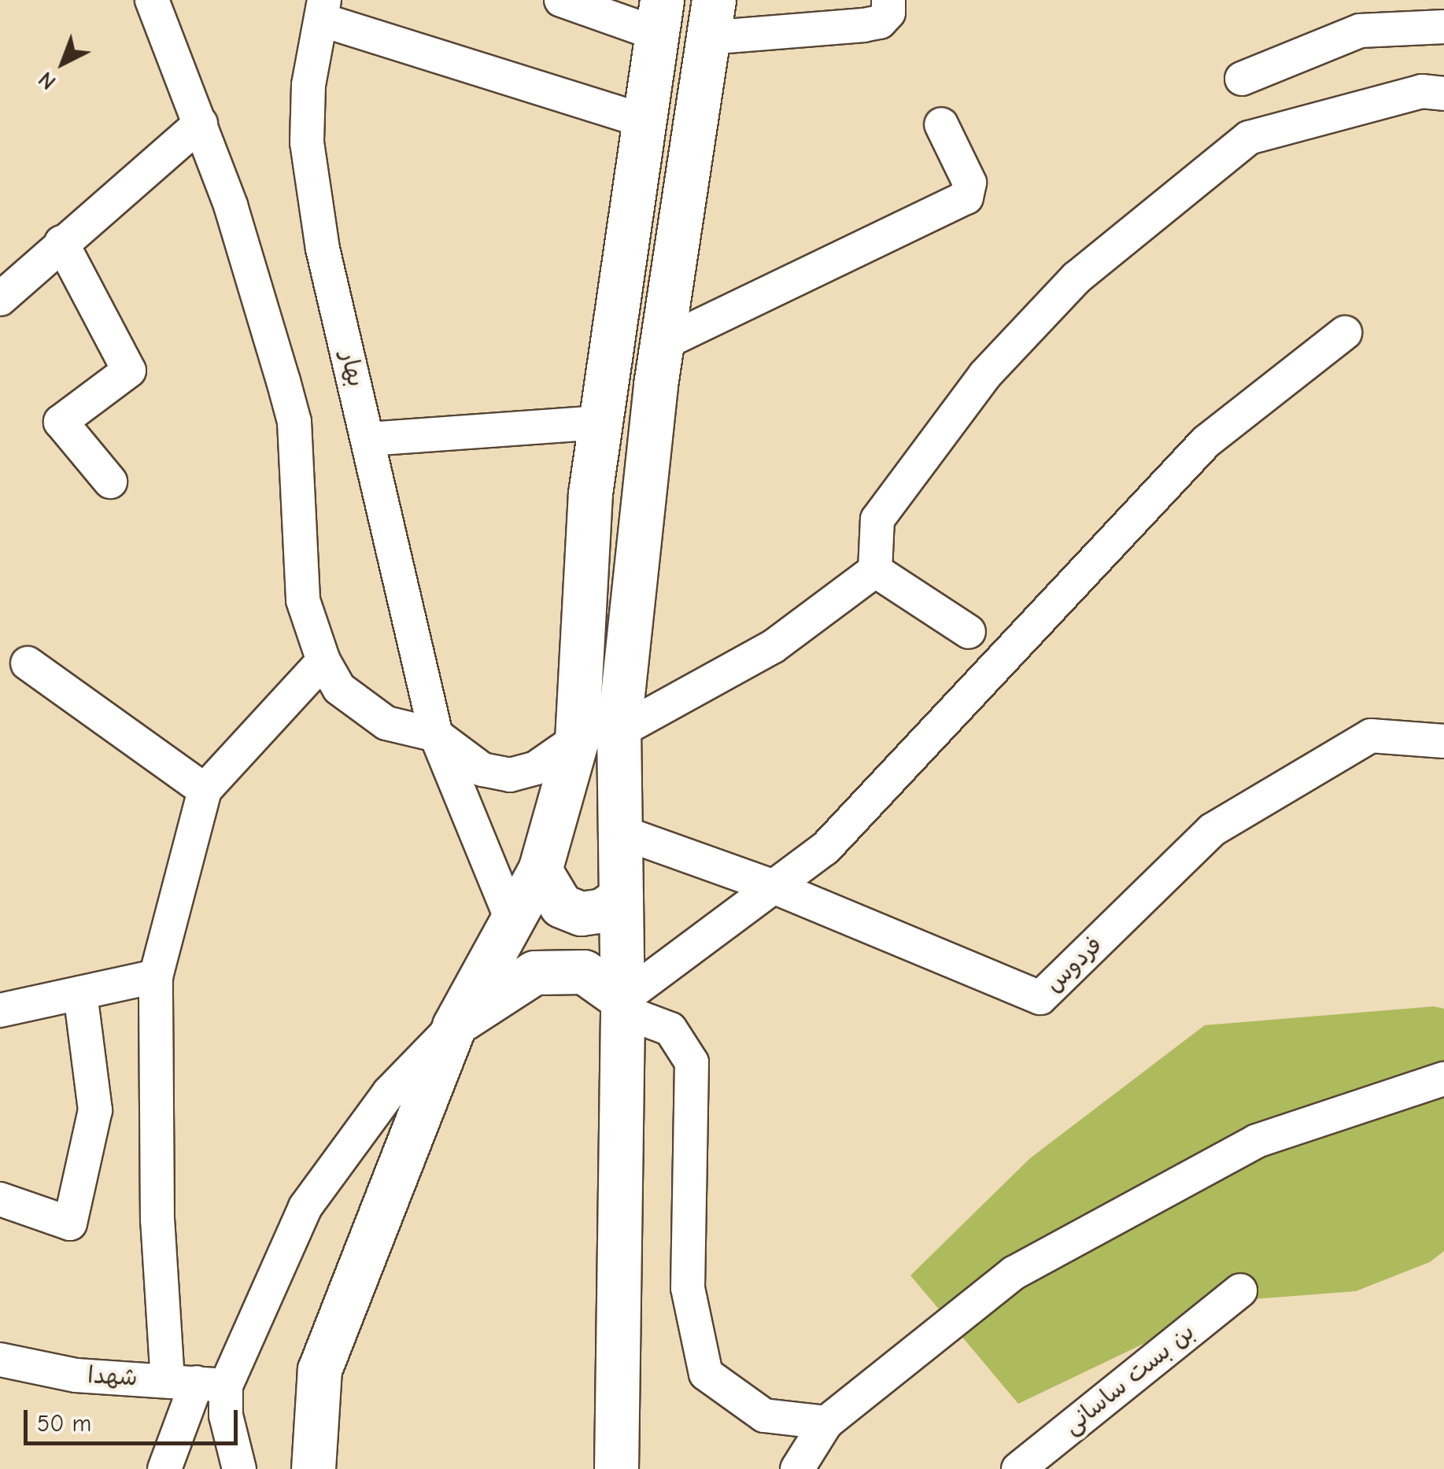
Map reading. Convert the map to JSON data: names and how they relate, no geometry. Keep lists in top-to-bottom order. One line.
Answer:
{"streets":{"street":["بهار","فردوس","شهدا","بن بست ساسانی"]},"scale_bar":"50 m","north":"bottom left"}
